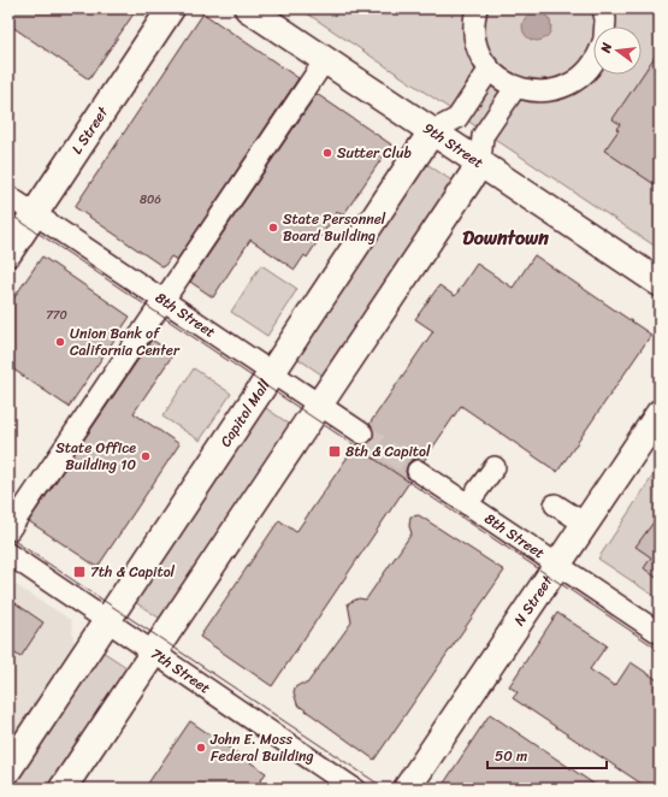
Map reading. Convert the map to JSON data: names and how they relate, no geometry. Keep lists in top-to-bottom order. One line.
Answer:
{"streets":{"main road":["L Street","9th Street","Capitol Mall","N Street"],"street":["8th Street","7th Street"]},"crossings":[["L Street","8th Street"],["9th Street","Capitol Mall"],["8th Street","Capitol Mall"],["8th Street","N Street"],["Capitol Mall","7th Street"]],"districts":["Downtown"],"places":{"other":["Sutter Club","State Personnel Board Building","Union Bank of California Center","State Office Building 10","John E. Moss Federal Building"],"transit":["8th & Capitol","7th & Capitol"]},"house_numbers":["806","770"],"scale_bar":"50 m","north":"left"}
